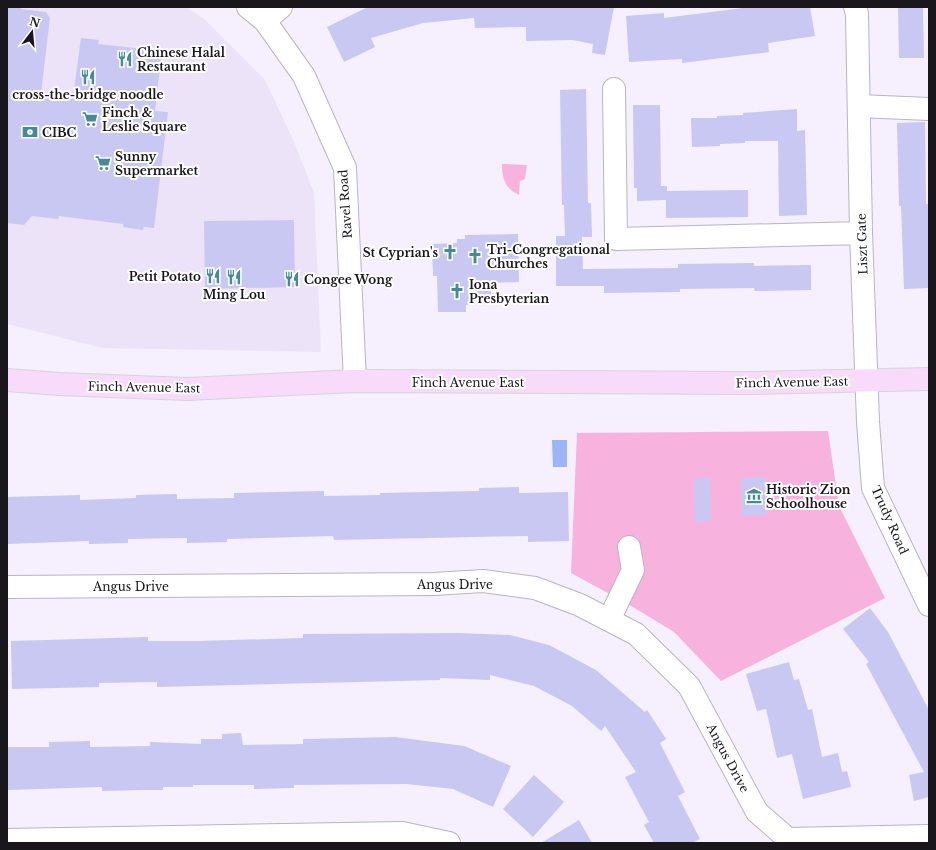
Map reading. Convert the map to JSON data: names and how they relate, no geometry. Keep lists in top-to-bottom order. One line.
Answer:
{"streets":{"main road":["Finch Avenue East"],"street":["Ravel Road","Liszt Gate","Trudy Road","Angus Drive"]},"crossings":[["Ravel Road","Finch Avenue East"],["Liszt Gate","Finch Avenue East"],["Liszt Gate","Trudy Road"],["Finch Avenue East","Trudy Road"]],"places":{"restaurant":["Chinese Halal Restaurant","cross-the-bridge noodle","Petit Potato","Ming Lou","Congee Wong"],"supermarket":["Finch & Leslie Square","Sunny Supermarket"],"bank":["CIBC"],"church":["St Cyprian's","Tri-Congregational Churches","Iona Presbyterian"],"museum":["Historic Zion Schoolhouse"]},"north":"top"}
